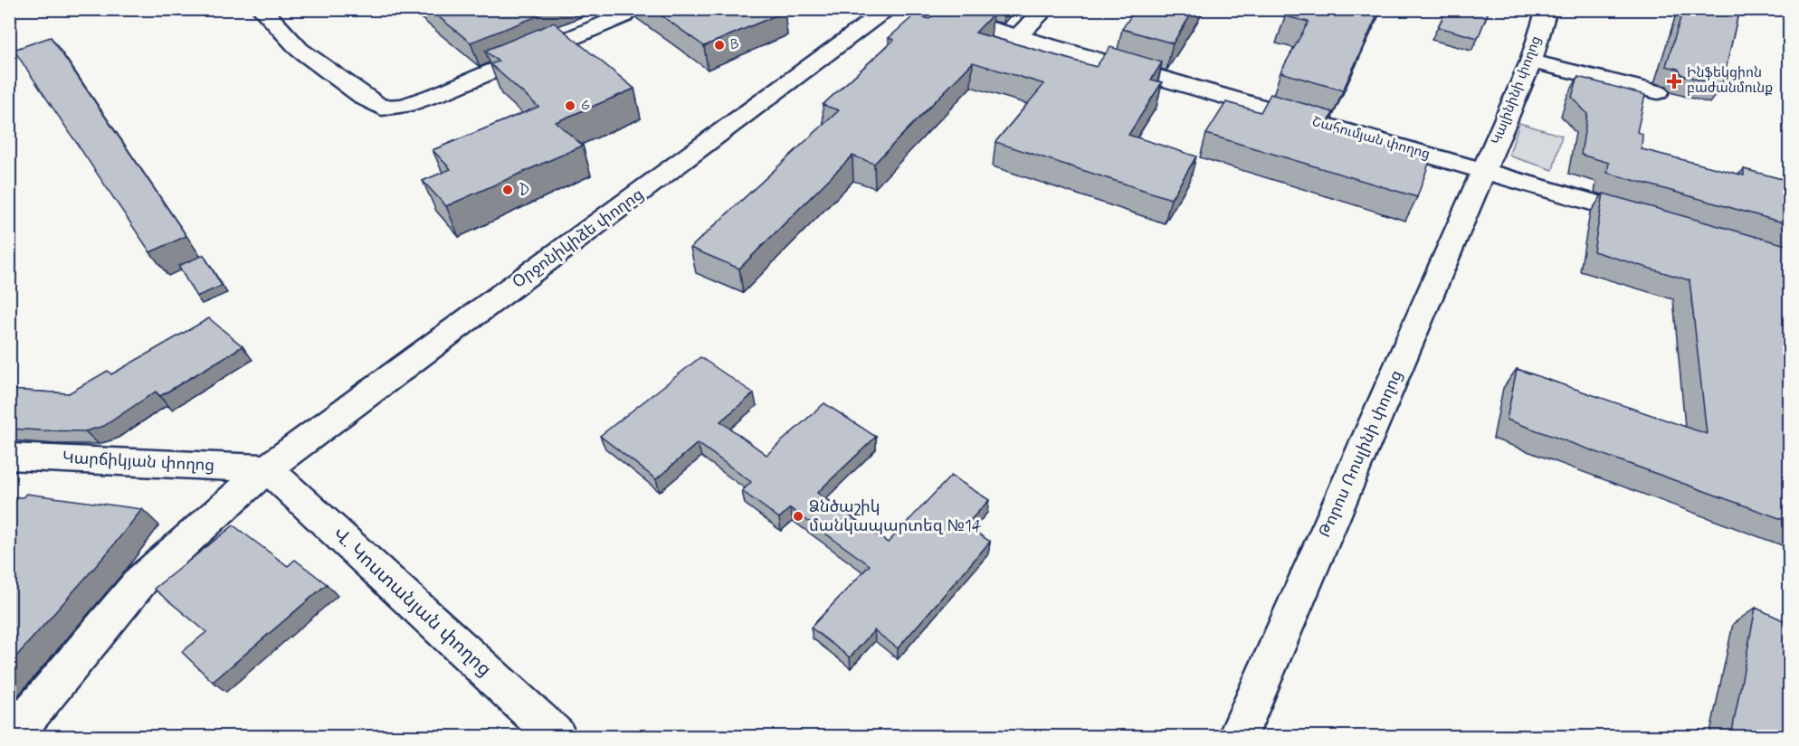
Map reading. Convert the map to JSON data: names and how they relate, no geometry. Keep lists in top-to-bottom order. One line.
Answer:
{"streets":{"street":["Կալինինի փողոց","Շահումյան փողոց","Օրջոնիկիձե փողոց","Թորոս Ռոսլինի փողոց","Կարճիկյան փողոց","Վ. Կոստանյան փողոց"]},"crossings":[["Կալինինի փողոց","Շահումյան փողոց"],["Կալինինի փողոց","Թորոս Ռոսլինի փողոց"],["Շահումյան փողոց","Թորոս Ռոսլինի փողոց"],["Օրջոնիկիձե փողոց","Կարճիկյան փողոց"],["Օրջոնիկիձե փողոց","Վ. Կոստանյան փողոց"],["Կարճիկյան փողոց","Վ. Կոստանյան փողոց"]],"places":{"other":["B","G","D","Ձնծաշիկ մանկապարտեզ №14"],"health":["Ինֆեկցիոն բաժանմունք"]}}
